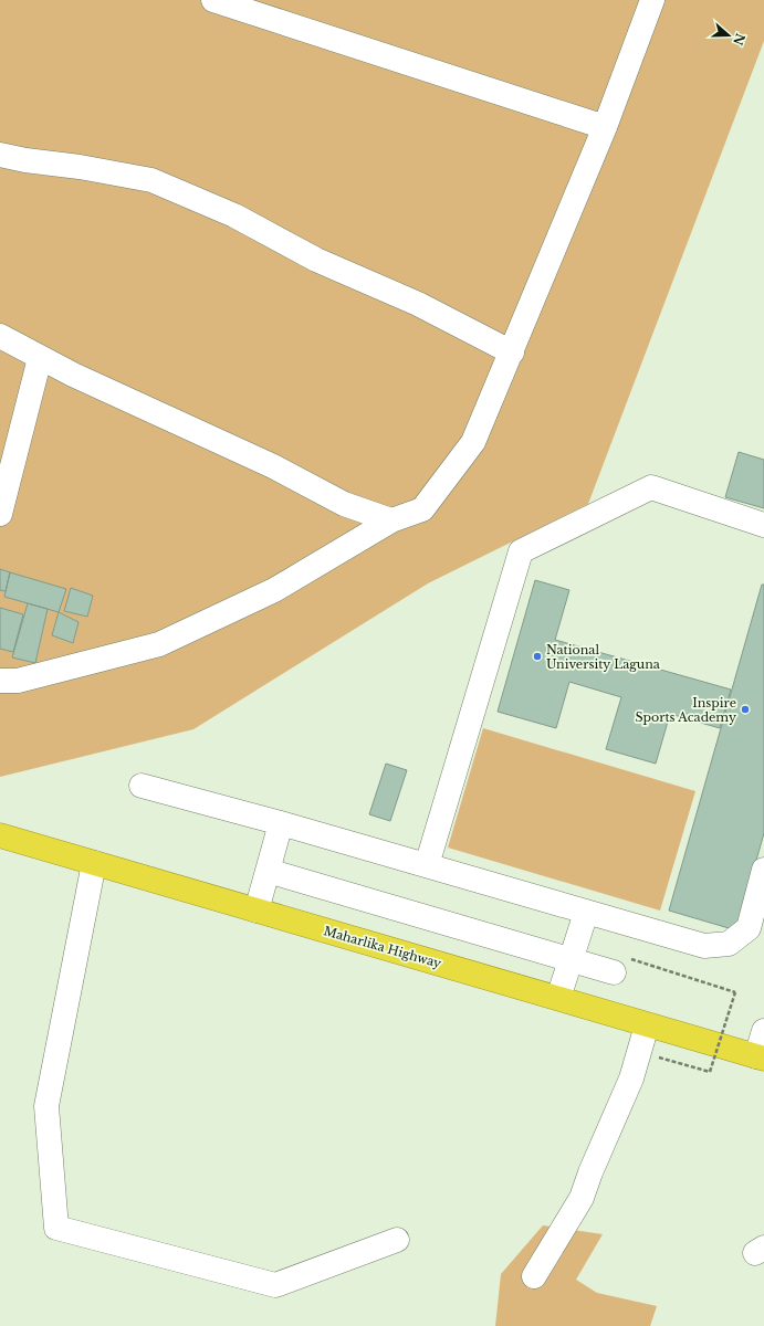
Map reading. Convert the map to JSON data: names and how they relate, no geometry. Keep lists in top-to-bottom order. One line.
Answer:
{"streets":{"highway":["Maharlika Highway"]},"places":["National University Laguna","Inspire Sports Academy"],"north":"right"}
